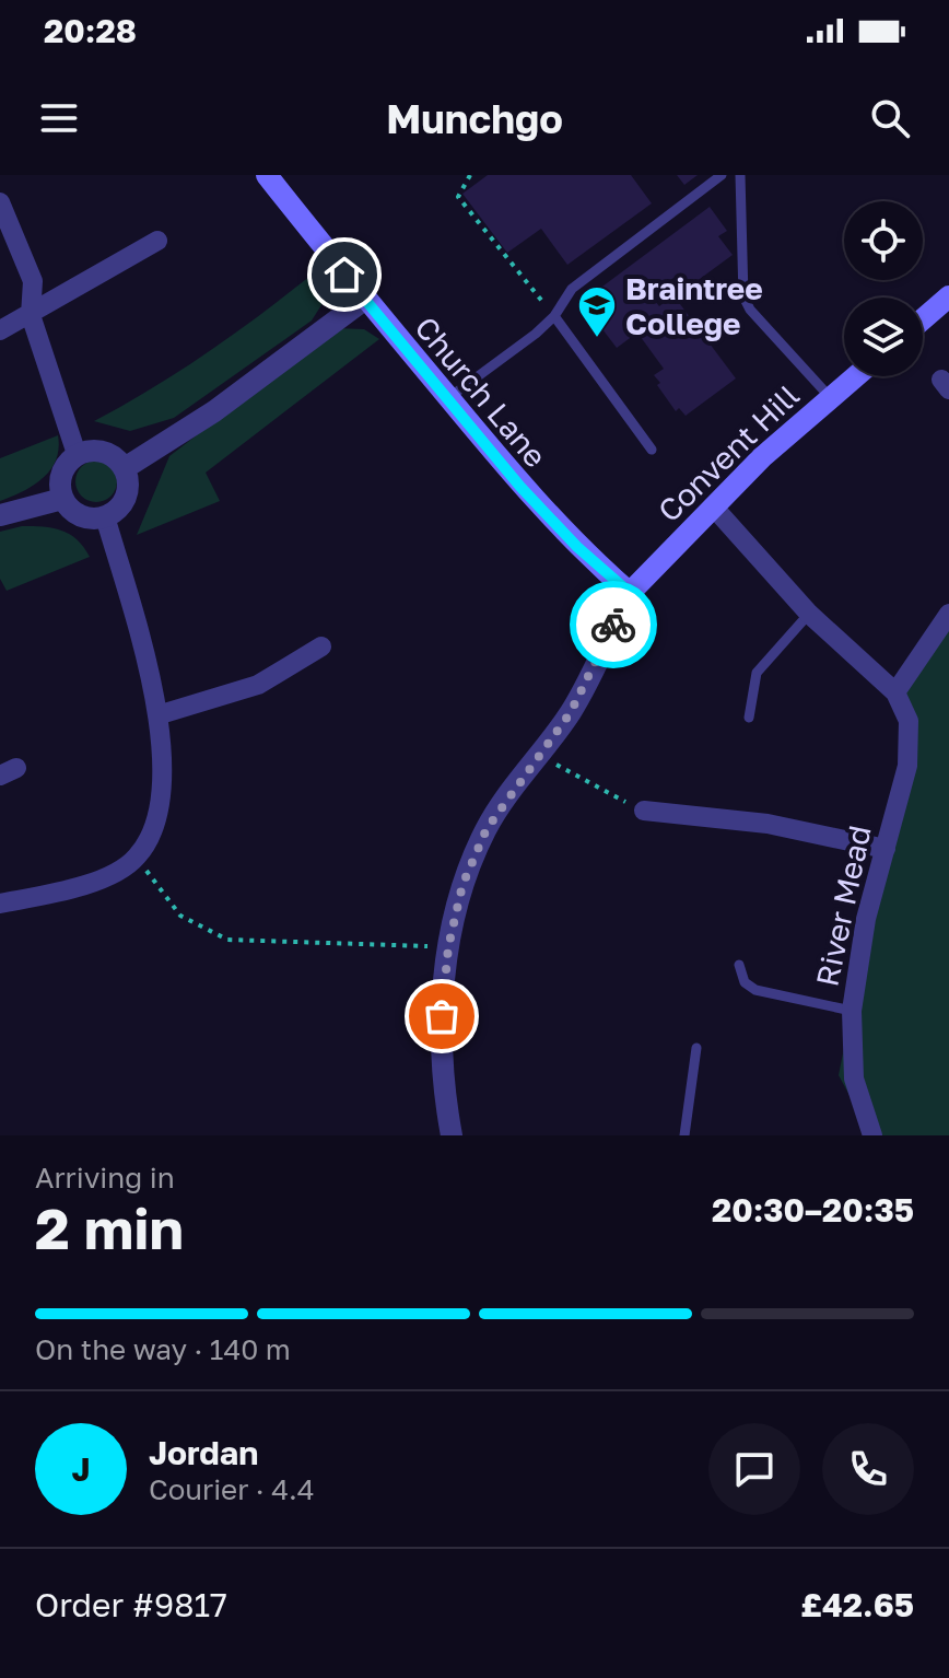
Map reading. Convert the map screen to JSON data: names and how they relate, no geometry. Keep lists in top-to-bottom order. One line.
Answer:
{"streets":{"main road":["Church Lane","Convent Hill"],"street":["River Mead"]},"crossings":[["Church Lane","Convent Hill"],["Convent Hill","River Mead"]],"places":{"school or university":["Braintree College"]},"page":{"status":"20:28","header":"Munchgo","heading":["2 min","Arriving in","20:30–20:35"],"panel":["Jordan","Courier · 4.4","Order #9817","£42.65"],"bar":"On the way · 140 m","round":"J"}}
